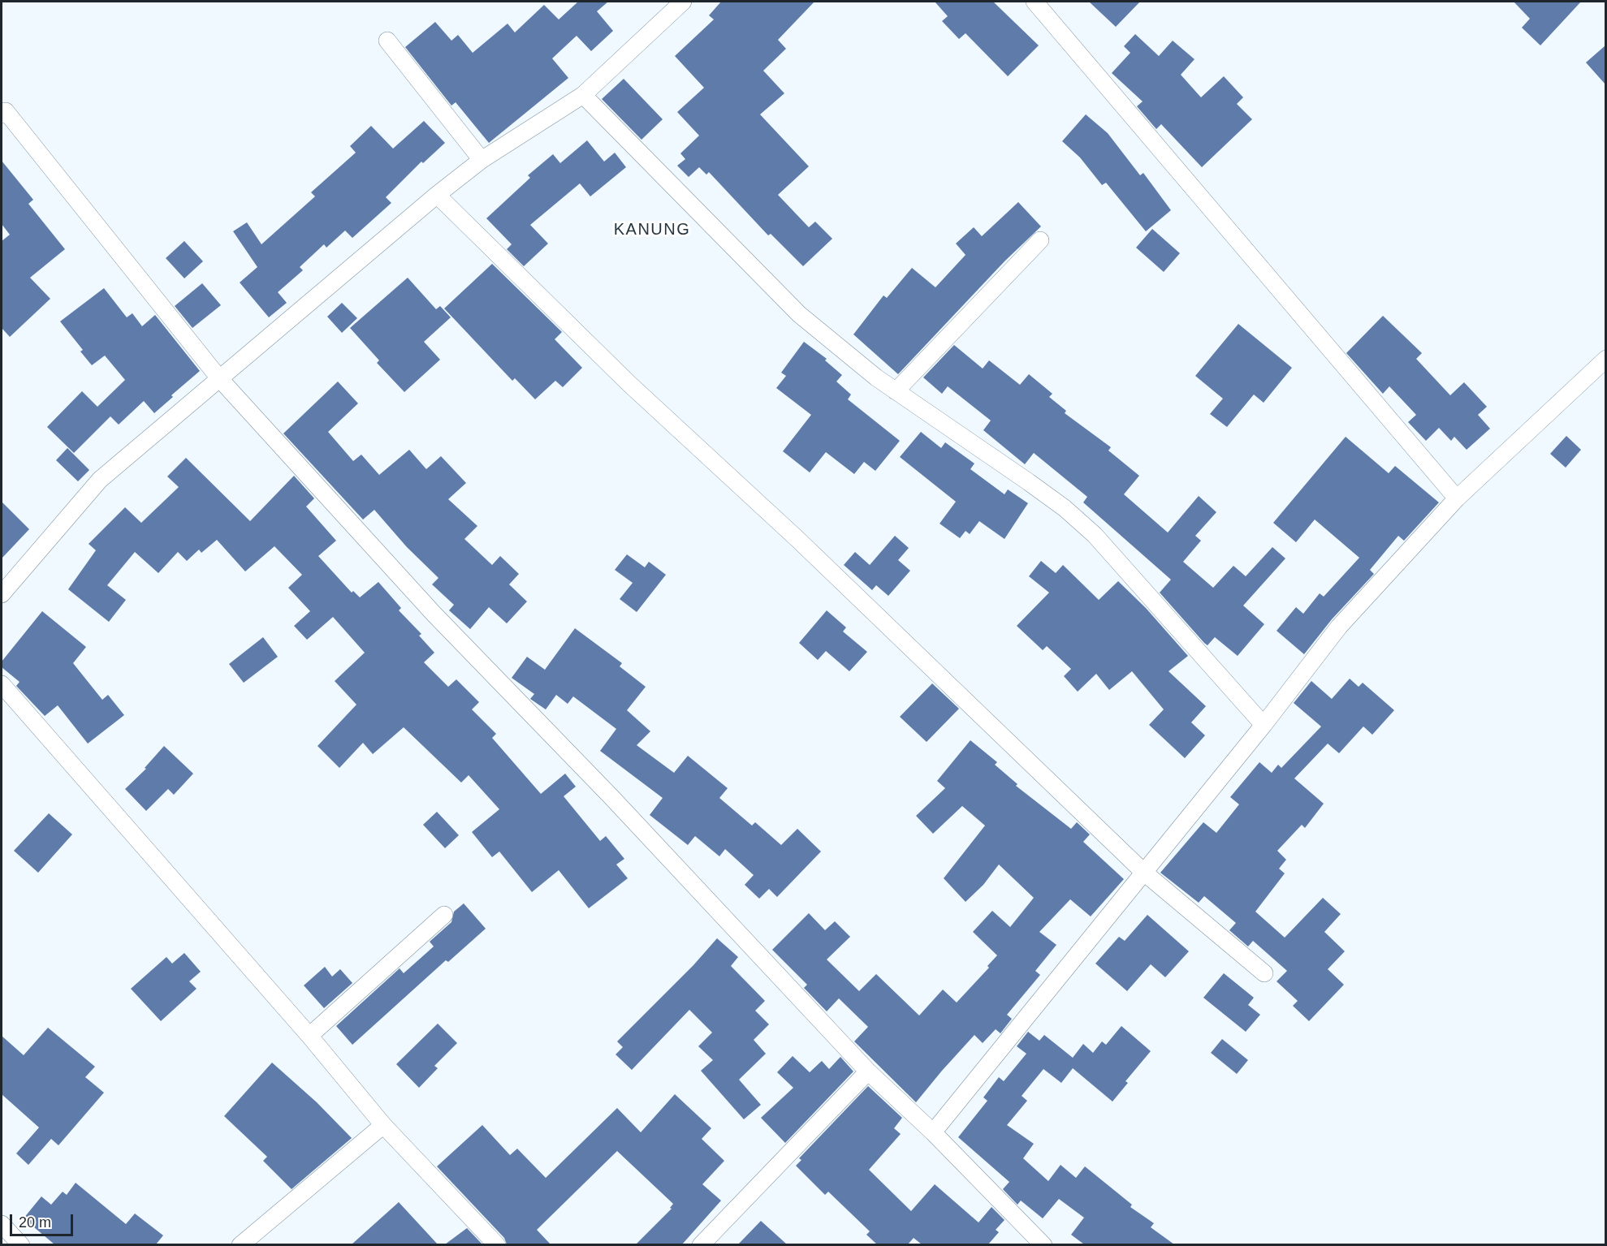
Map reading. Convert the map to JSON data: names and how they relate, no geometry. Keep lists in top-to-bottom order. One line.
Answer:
{"districts":["KANUNG"],"scale_bar":"20 m"}
